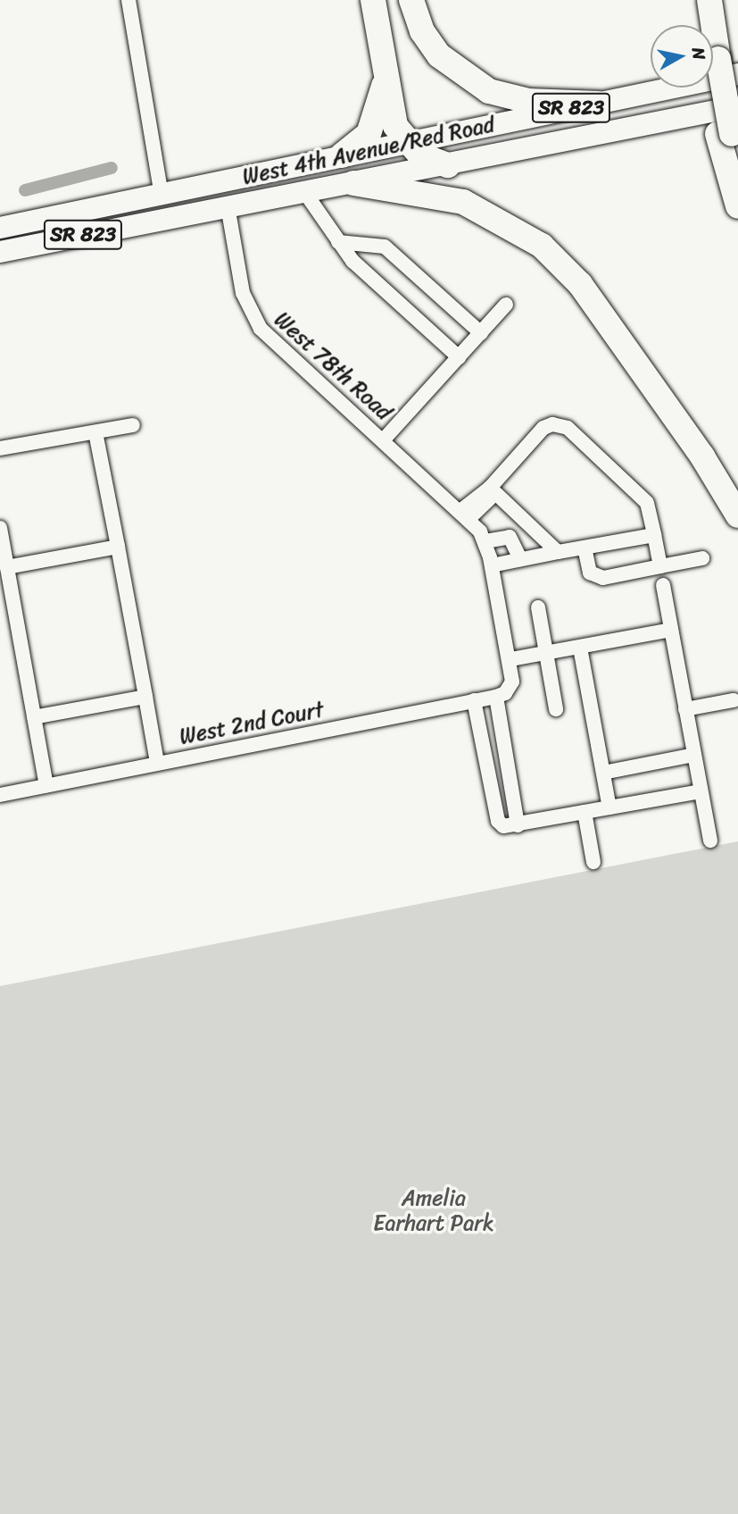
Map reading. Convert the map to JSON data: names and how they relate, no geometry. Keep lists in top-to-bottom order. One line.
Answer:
{"streets":{"main road":["SR 823","West 4th Avenue/Red Road"],"street":["West 78th Road","West 2nd Court"]},"crossings":[["West 4th Avenue/Red Road","West 78th Road"],["West 78th Road","West 2nd Court"]],"parks":["Amelia Earhart Park"],"north":"right"}
